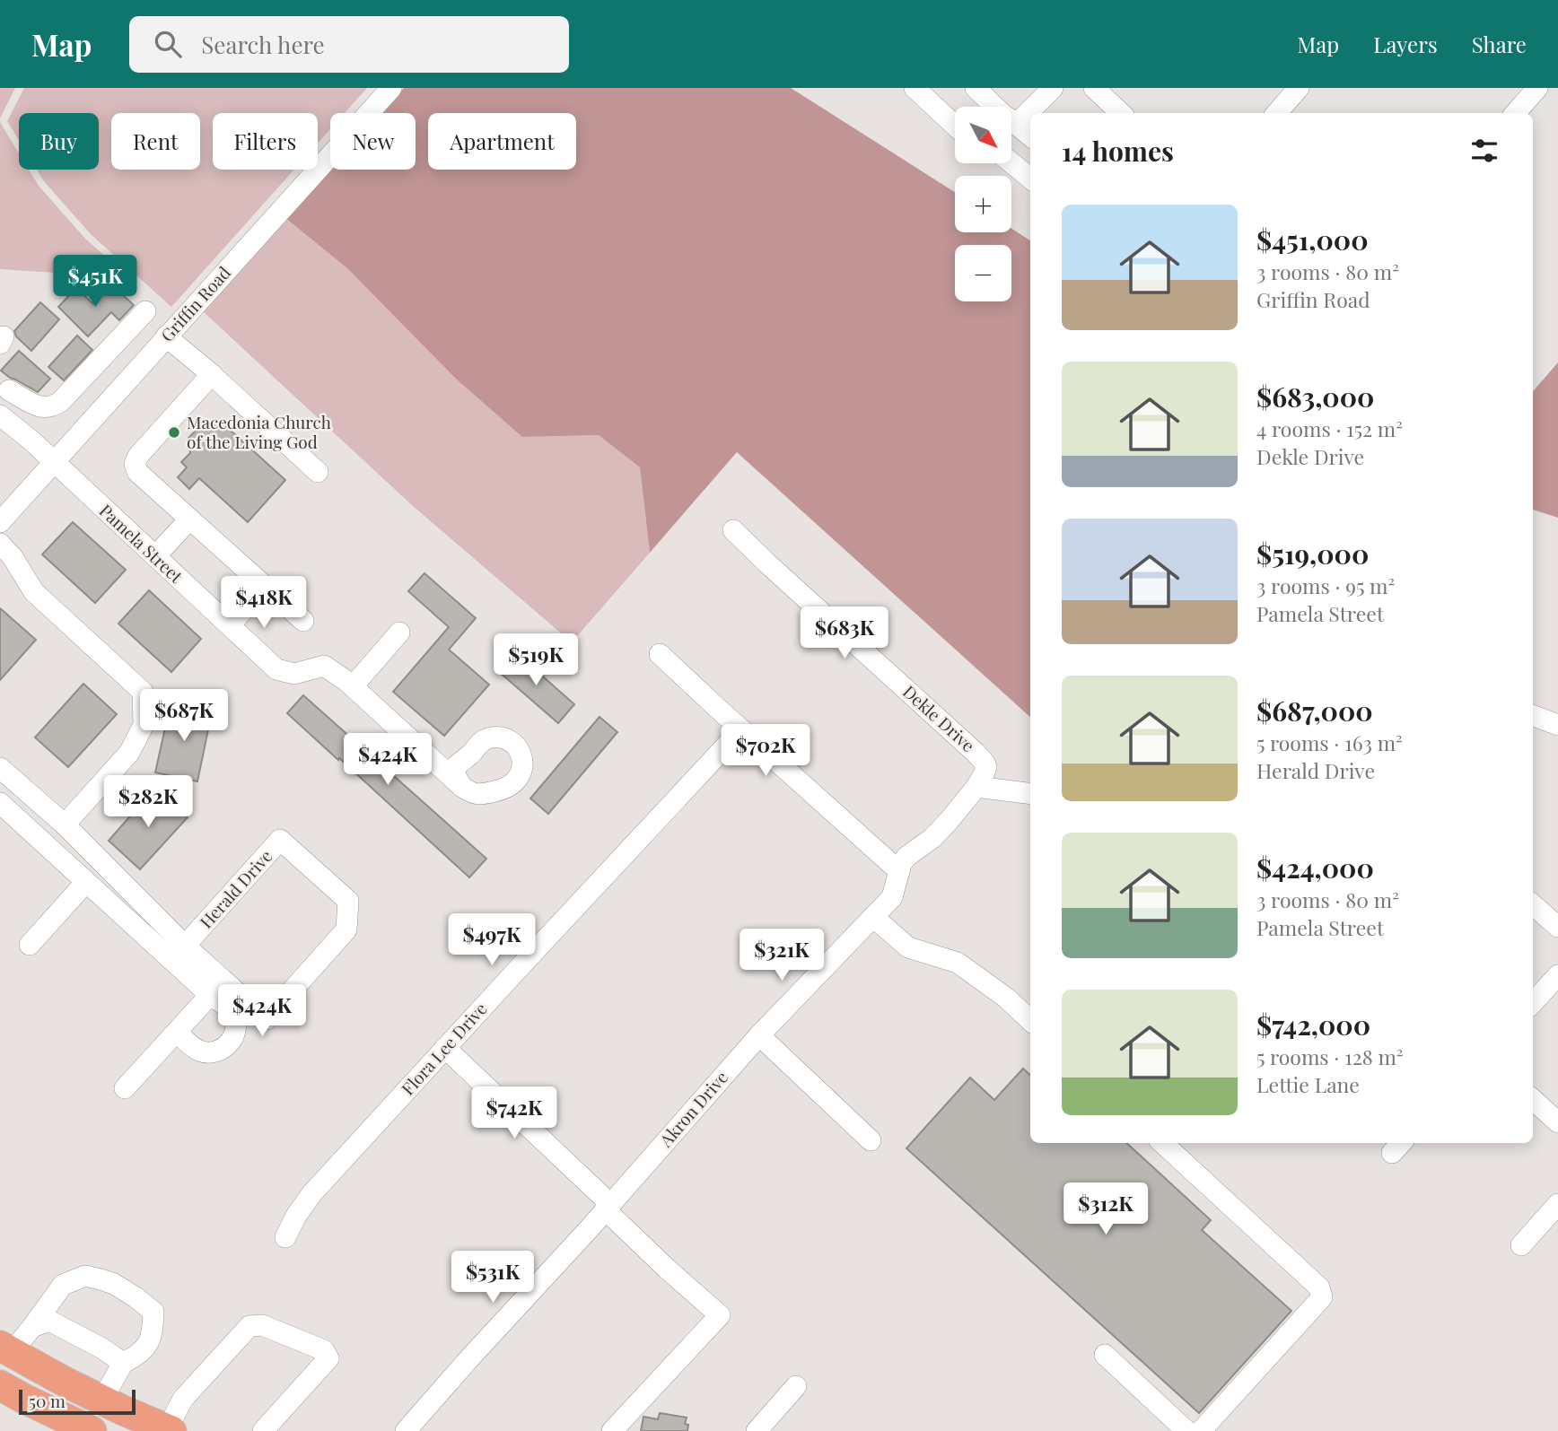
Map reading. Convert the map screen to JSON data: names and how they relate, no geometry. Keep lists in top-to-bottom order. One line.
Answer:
{"streets":{"street":["Griffin Road","Pamela Street","Dekle Drive","Herald Drive","Flora Lee Drive","Akron Drive"]},"crossings":[["Griffin Road","Pamela Street"],["Dekle Drive","Akron Drive"]],"places":["Macedonia Church of the Living God"],"scale_bar":"50 m","north":"bottom right","page":{"header":"Map","search":"Search here","nav":["Map","Layers","Share"],"map_buttons":["+","−"],"chip":["Buy","Rent","Filters","New","Apartment"],"heading":"14 homes","list":[{"name":"$451,000","note":"3 rooms · 80 m² · Griffin Road"},{"name":"$683,000","note":"4 rooms · 152 m² · Dekle Drive"},{"name":"$519,000","note":"3 rooms · 95 m² · Pamela Street"},{"name":"$687,000","note":"5 rooms · 163 m² · Herald Drive"},{"name":"$424,000","note":"3 rooms · 80 m² · Pamela Street"},{"name":"$742,000","note":"5 rooms · 128 m² · Lettie Lane"}],"price":["$451K","$418K","$683K","$519K","$687K","$702K","$424K","$282K","$497K","$321K","$424K","$742K","$312K","$531K"],"scale":"50 m"}}
